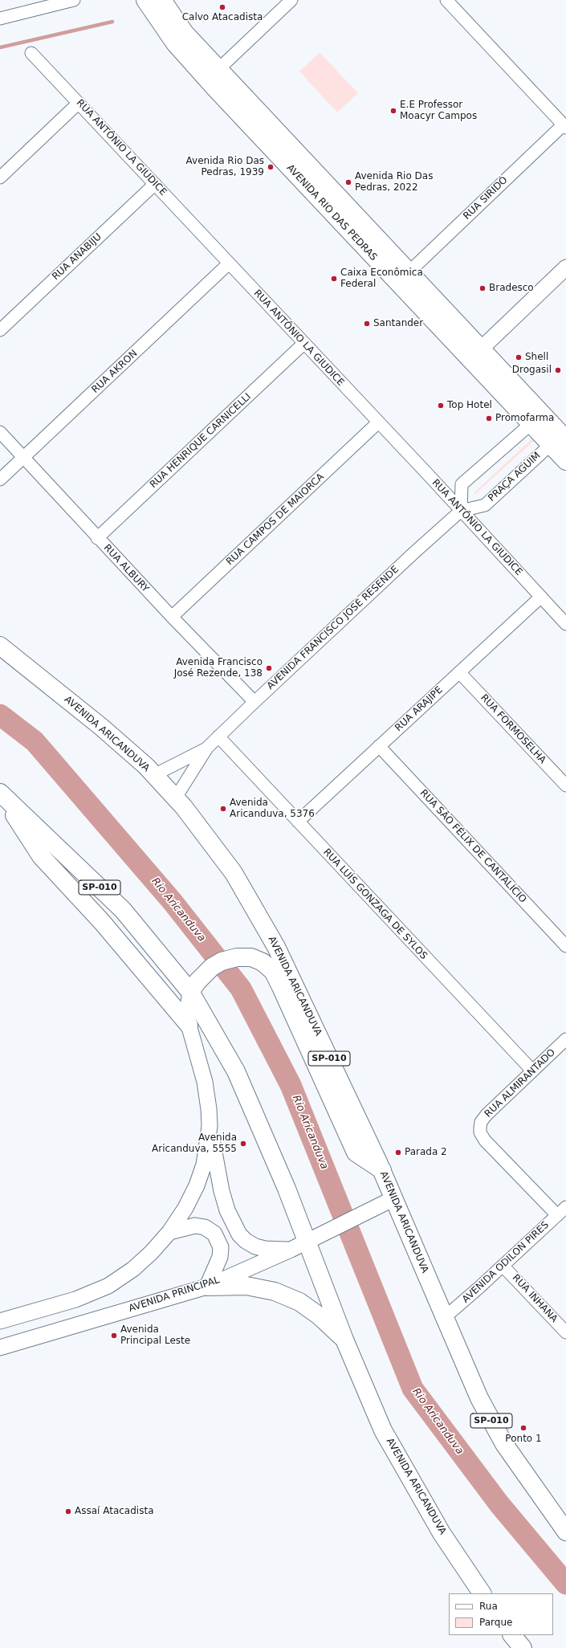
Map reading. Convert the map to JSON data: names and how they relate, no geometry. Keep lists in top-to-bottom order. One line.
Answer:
{"streets":{"main road":["AVENIDA RIO DAS PEDRAS","AVENIDA ARICANDUVA","SP-010"],"street":["RUA ANTÔNIO LA GIUDICE","RUA SIRIDÓ","RUA ANABIJU","RUA AKRON","RUA HENRIQUE CARNICELLI","PRAÇA AGUIM","RUA CAMPOS DE MAIORCA","RUA ALBURY","AVENIDA FRANCISCO JOSÉ RESENDE","RUA ARAJIPE","RUA FORMOSELHA","RUA SÃO FÉLIX DE CANTALÍCIO","RUA LUÍS GONZAGA DE SYLOS","RUA ALMIRANTADO","AVENIDA ODILON PIRES","AVENIDA PRINCIPAL","RUA INHANA"]},"crossings":[["RUA ANTÔNIO LA GIUDICE","RUA ANABIJU"],["RUA ANTÔNIO LA GIUDICE","RUA AKRON"],["RUA ANTÔNIO LA GIUDICE","RUA HENRIQUE CARNICELLI"],["RUA ANTÔNIO LA GIUDICE","PRAÇA AGUIM"],["RUA ANTÔNIO LA GIUDICE","RUA CAMPOS DE MAIORCA"],["RUA ANTÔNIO LA GIUDICE","AVENIDA FRANCISCO JOSÉ RESENDE"],["RUA ANTÔNIO LA GIUDICE","RUA ARAJIPE"],["RUA SIRIDÓ","AVENIDA RIO DAS PEDRAS"],["AVENIDA RIO DAS PEDRAS","PRAÇA AGUIM"],["RUA AKRON","RUA ALBURY"],["RUA HENRIQUE CARNICELLI","RUA ALBURY"],["PRAÇA AGUIM","AVENIDA FRANCISCO JOSÉ RESENDE"],["RUA CAMPOS DE MAIORCA","RUA ALBURY"],["RUA ALBURY","AVENIDA FRANCISCO JOSÉ RESENDE"],["AVENIDA FRANCISCO JOSÉ RESENDE","AVENIDA ARICANDUVA"],["AVENIDA FRANCISCO JOSÉ RESENDE","RUA LUÍS GONZAGA DE SYLOS"],["RUA ARAJIPE","RUA FORMOSELHA"],["RUA ARAJIPE","RUA SÃO FÉLIX DE CANTALÍCIO"],["RUA ARAJIPE","RUA LUÍS GONZAGA DE SYLOS"],["AVENIDA ARICANDUVA","AVENIDA ODILON PIRES"],["AVENIDA ARICANDUVA","AVENIDA PRINCIPAL"],["RUA LUÍS GONZAGA DE SYLOS","RUA ALMIRANTADO"],["RUA ALMIRANTADO","AVENIDA ODILON PIRES"],["AVENIDA ODILON PIRES","RUA INHANA"]],"water":["Rio Aricanduva"],"places":["Calvo Atacadista","E.E Professor Moacyr Campos","Avenida Rio Das Pedras, 1939","Avenida Rio Das Pedras, 2022","Caixa Econômica Federal","Bradesco","Santander","Shell","Drogasil","Top Hotel","Promofarma","Avenida Francisco José Rezende, 138","Avenida Aricanduva, 5376","Avenida Aricanduva, 5555","Parada 2","Avenida Principal Leste","Ponto 1","Assaí Atacadista"],"legend":["Rua","Parque"]}
